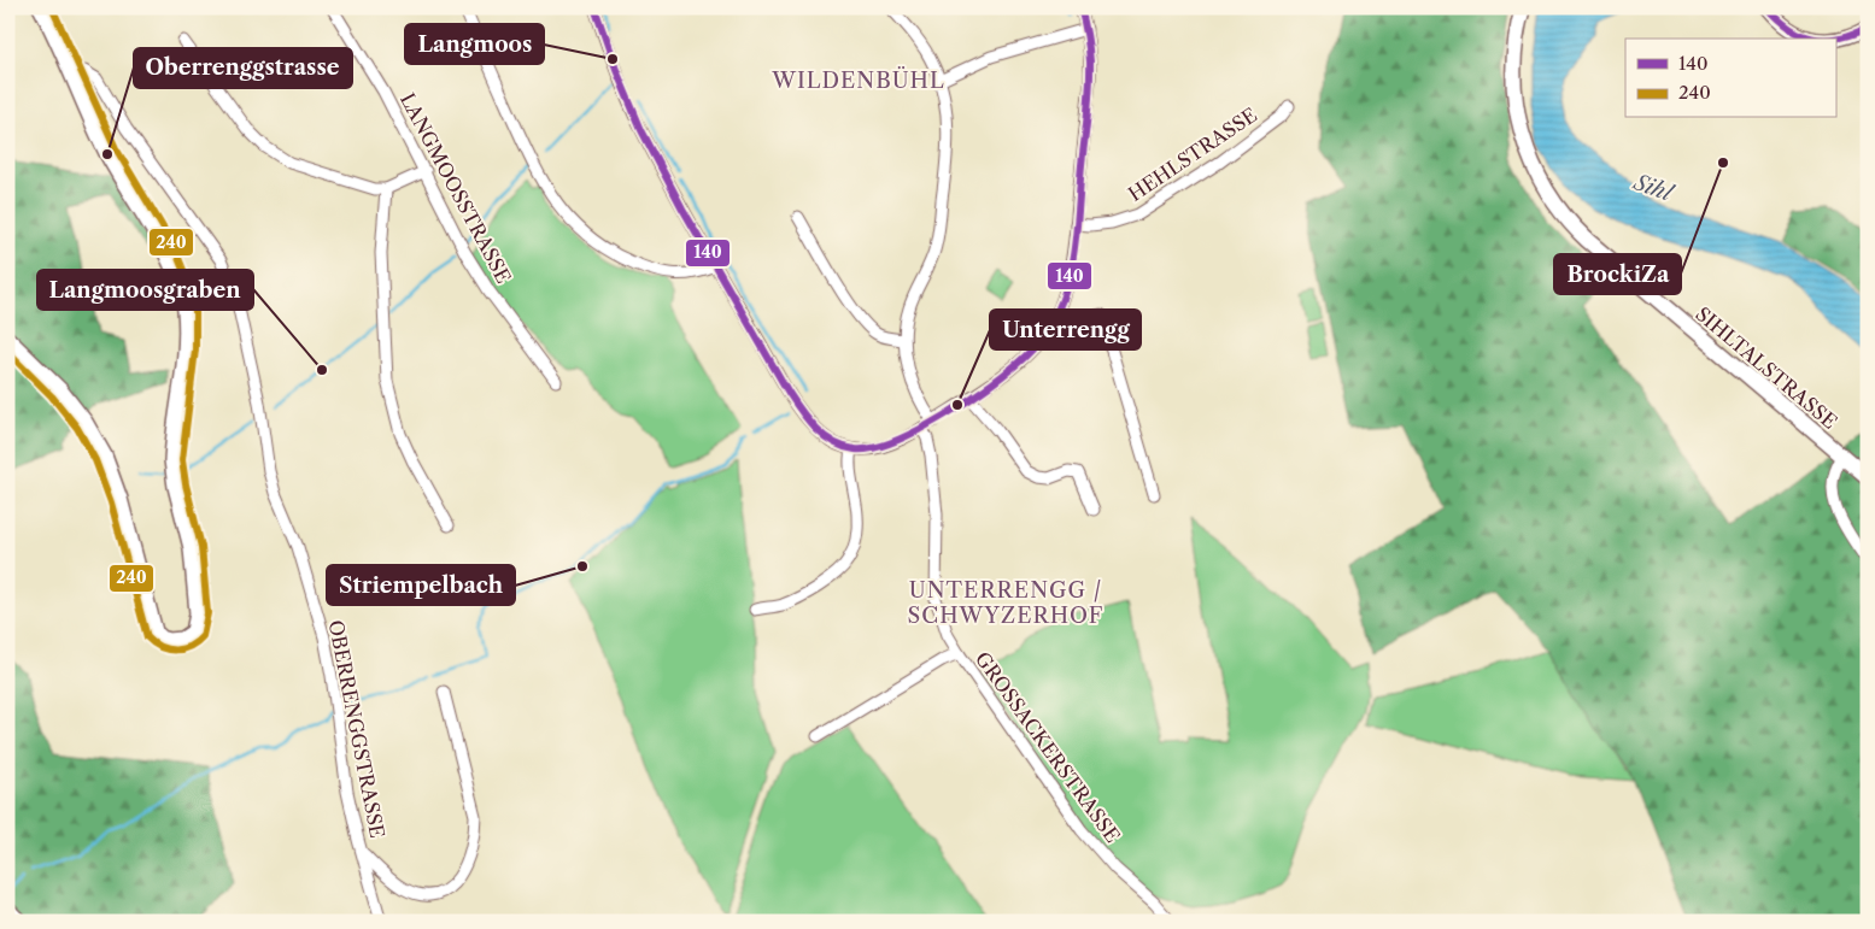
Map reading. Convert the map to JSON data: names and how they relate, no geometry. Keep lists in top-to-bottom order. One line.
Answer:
{"streets":{"main road":["SIHLTALSTRASSE"],"street":["HEHLSTRASSE","LANGMOOSSTRASSE","OBERRENGGSTRASSE","GROSSACKERSTRASSE"]},"districts":["WILDENBÜHL","UNTERRENGG / SCHWYZERHOF"],"water":["Sihl"],"places":["Langmoos","Oberrenggstrasse","BrockiZa","Langmoosgraben","Unterrengg","Striempelbach"],"lines":["transit line 140","transit line 240"],"legend":["140","240"]}
